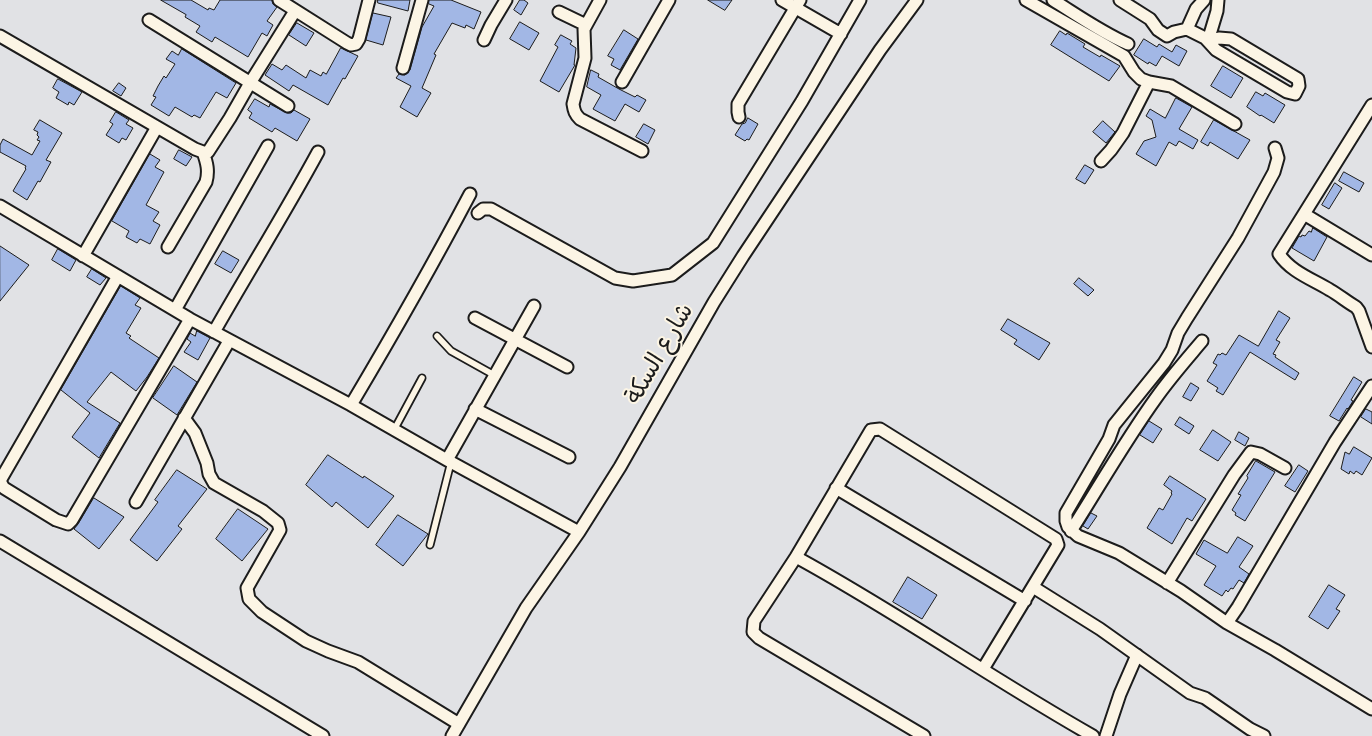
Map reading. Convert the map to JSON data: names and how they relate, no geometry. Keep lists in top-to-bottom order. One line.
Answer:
{"streets":{"street":["شارع السكة"]}}
